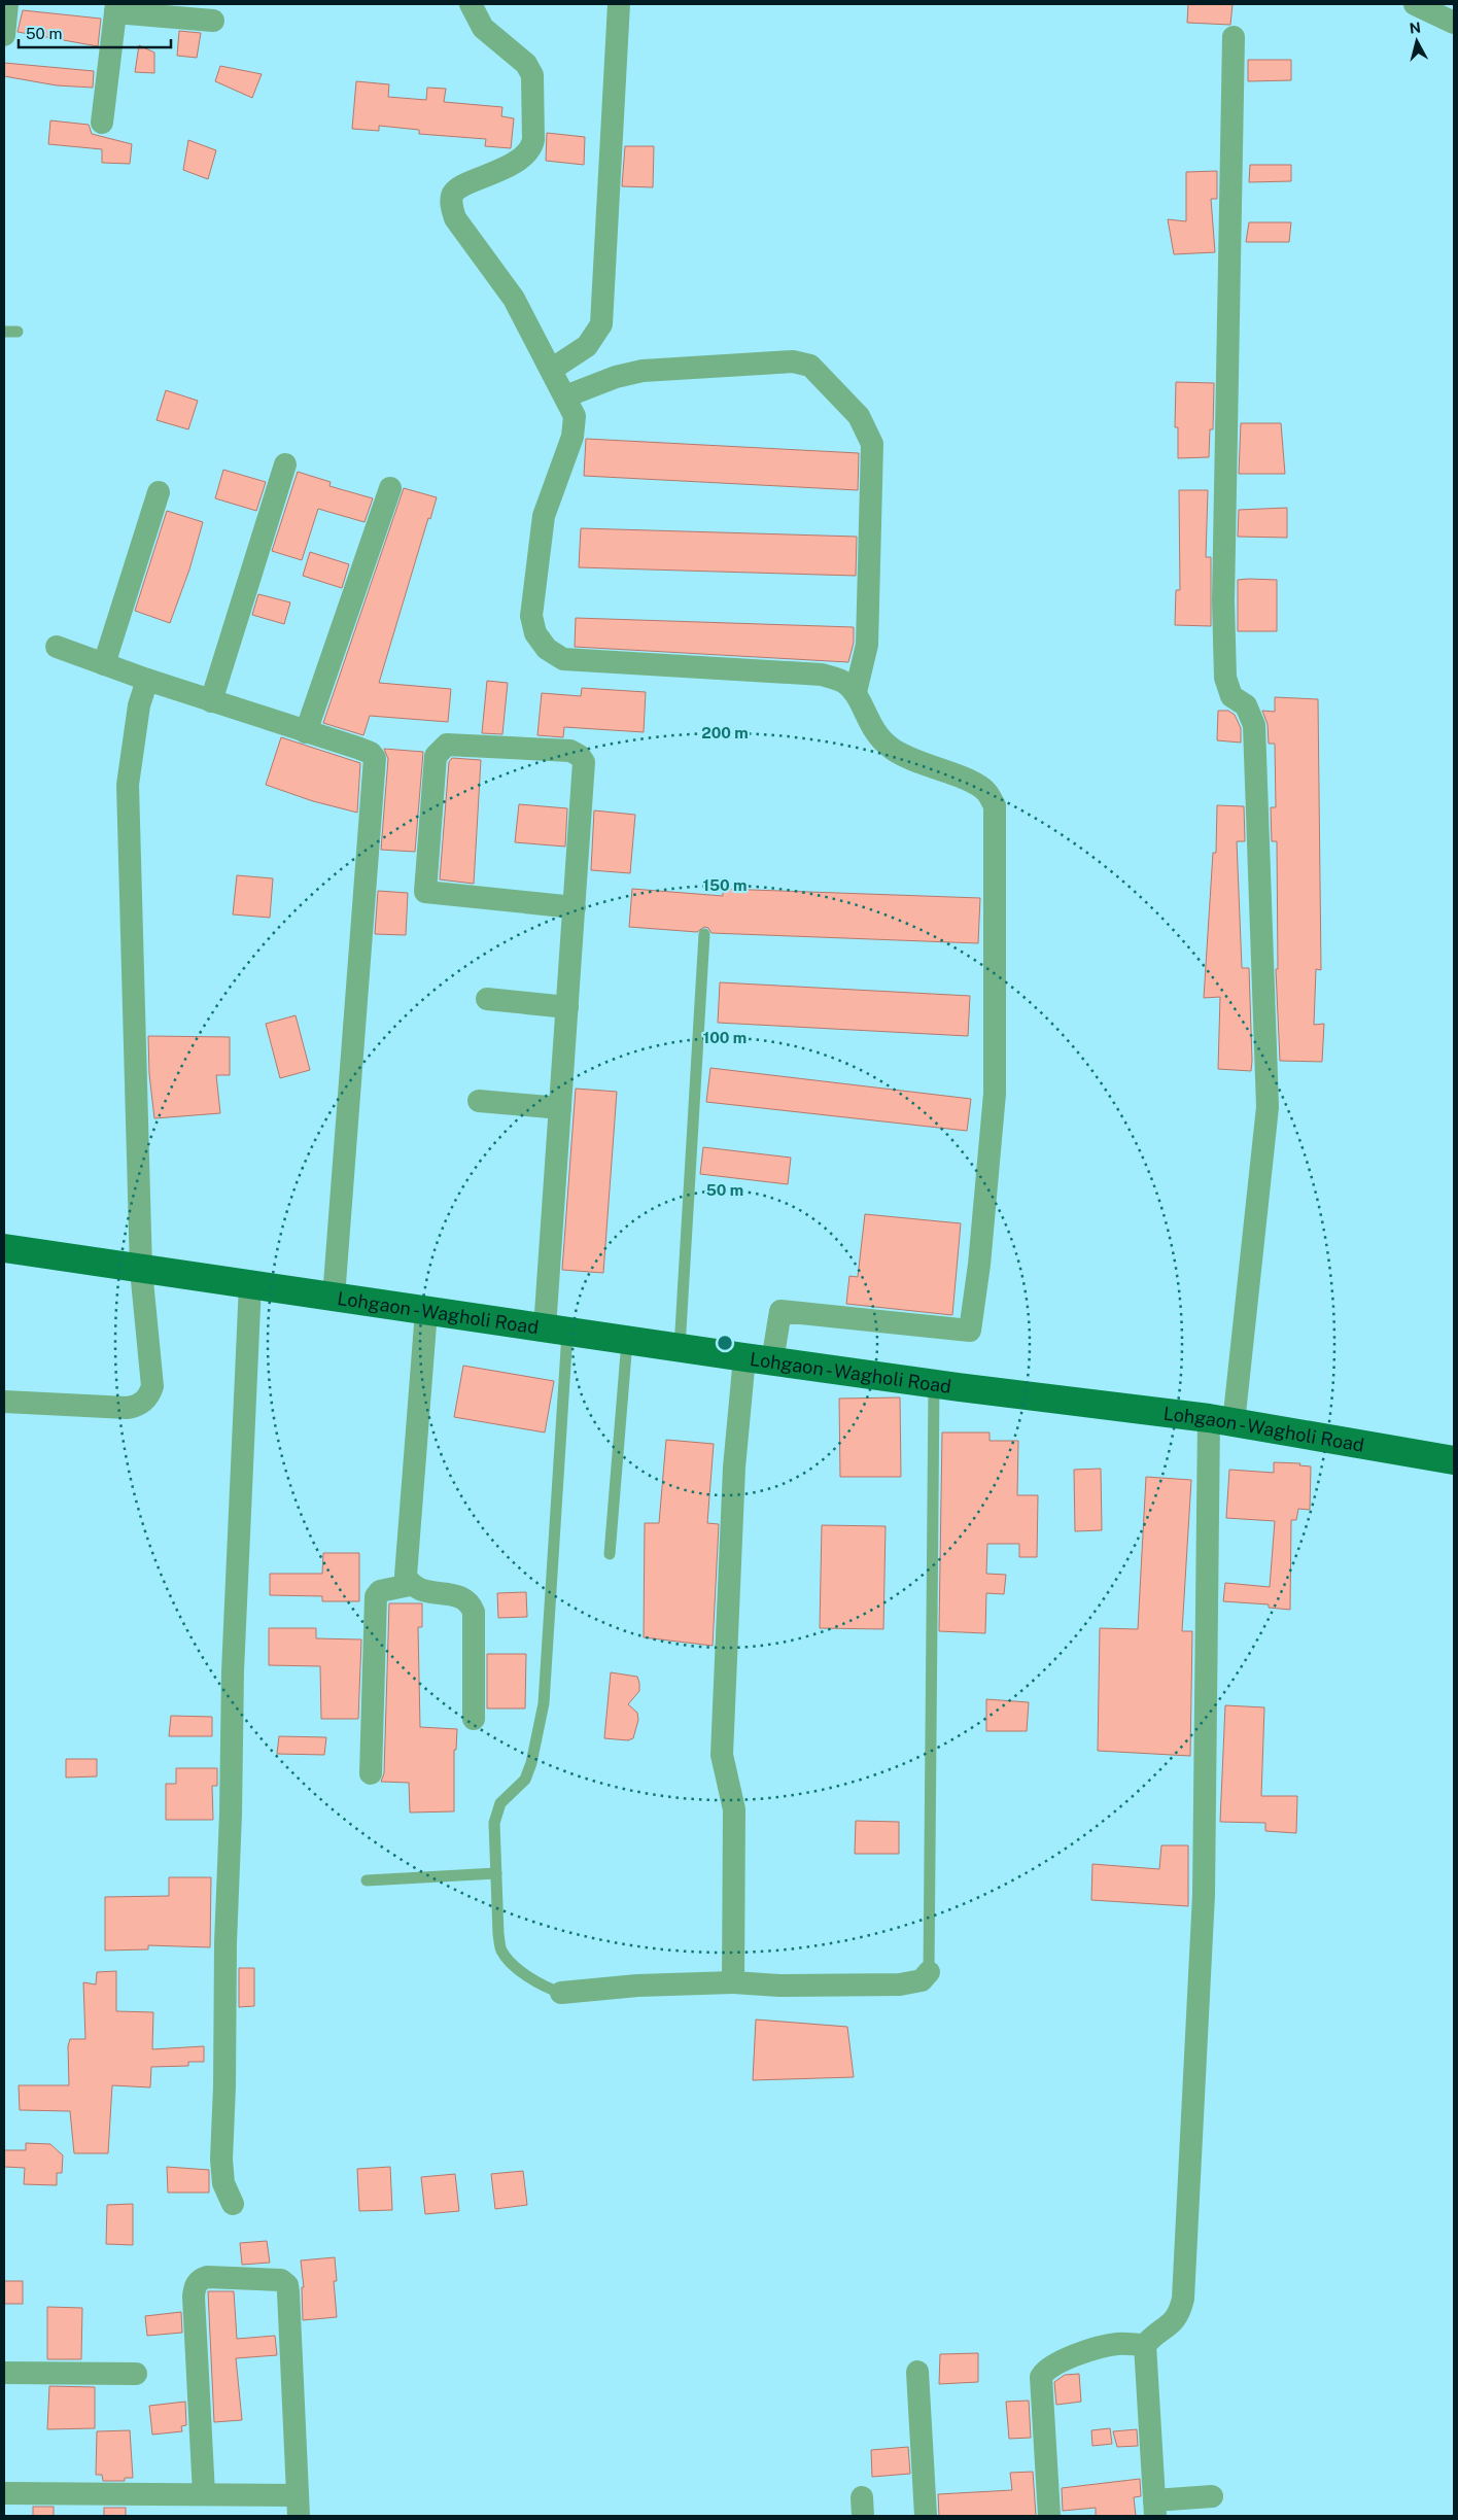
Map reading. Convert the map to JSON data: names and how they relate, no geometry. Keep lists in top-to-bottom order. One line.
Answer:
{"streets":{"main road":["Lohgaon - Wagholi Road"]},"scale_bar":"50 m","north":"top","rings":["200 m","150 m","100 m","50 m"]}
